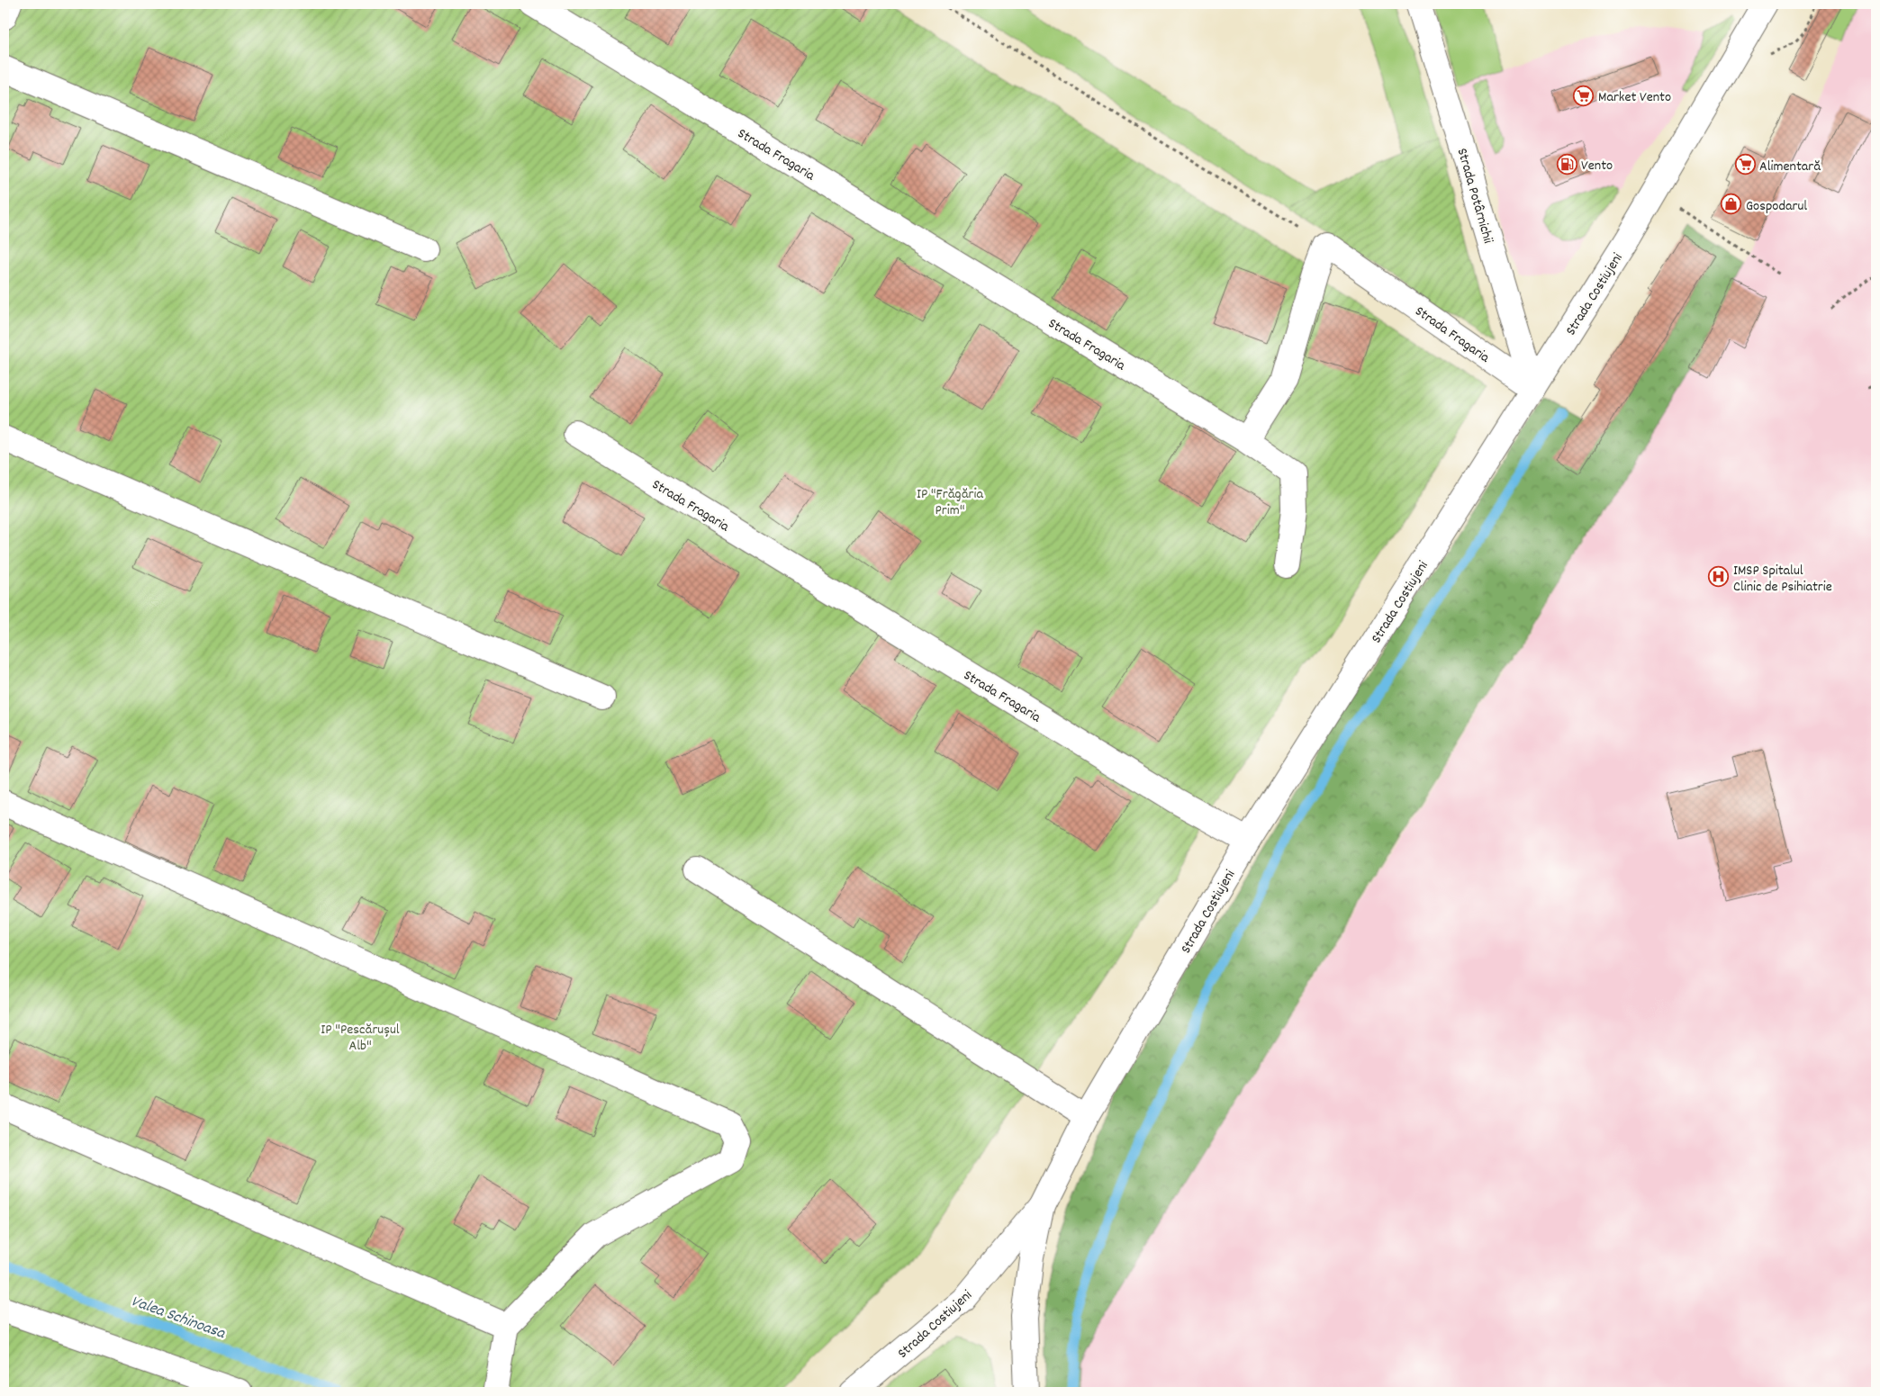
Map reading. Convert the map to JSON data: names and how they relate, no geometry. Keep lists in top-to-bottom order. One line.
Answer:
{"streets":{"street":["Strada Fragaria","Strada Potârnichii","Strada Costiujeni"]},"crossings":[["Strada Fragaria","Strada Potârnichii"],["Strada Fragaria","Strada Costiujeni"],["Strada Potârnichii","Strada Costiujeni"]],"water":["Valea Schinoasa"],"parks":["IP \"Frăgăria Prim\"","IP \"Pescărușul Alb\""],"places":{"supermarket":["Market Vento","Alimentară"],"fuel station":["Vento"],"shop":["Gospodarul"],"hospital":["IMSP Spitalul Clinic de Psihiatrie"]}}
